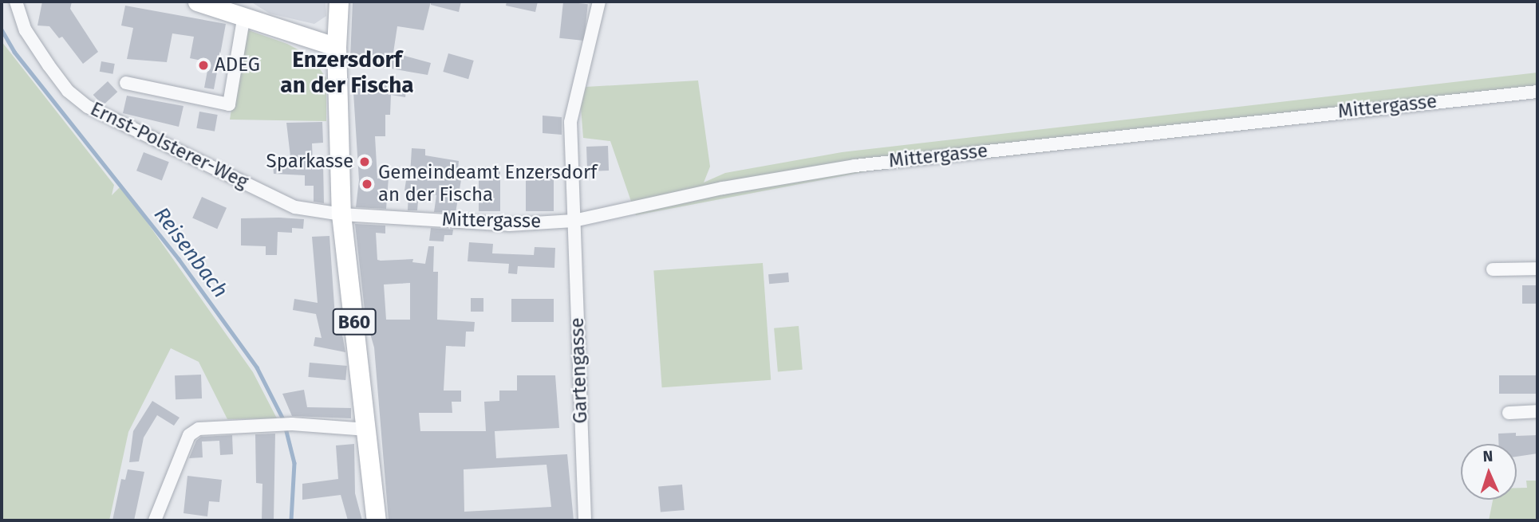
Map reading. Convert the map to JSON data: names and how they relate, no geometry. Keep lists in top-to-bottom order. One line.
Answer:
{"streets":{"main road":["B60"],"street":["Mittergasse","Ernst-Polsterer-Weg","Gartengasse"]},"crossings":[["Mittergasse","Ernst-Polsterer-Weg"],["Mittergasse","B60"],["Mittergasse","Gartengasse"],["Ernst-Polsterer-Weg","B60"]],"districts":["Enzersdorf an der Fischa"],"water":["Reisenbach"],"places":["ADEG","Sparkasse","Gemeindeamt Enzersdorf an der Fischa"],"north":"top"}
